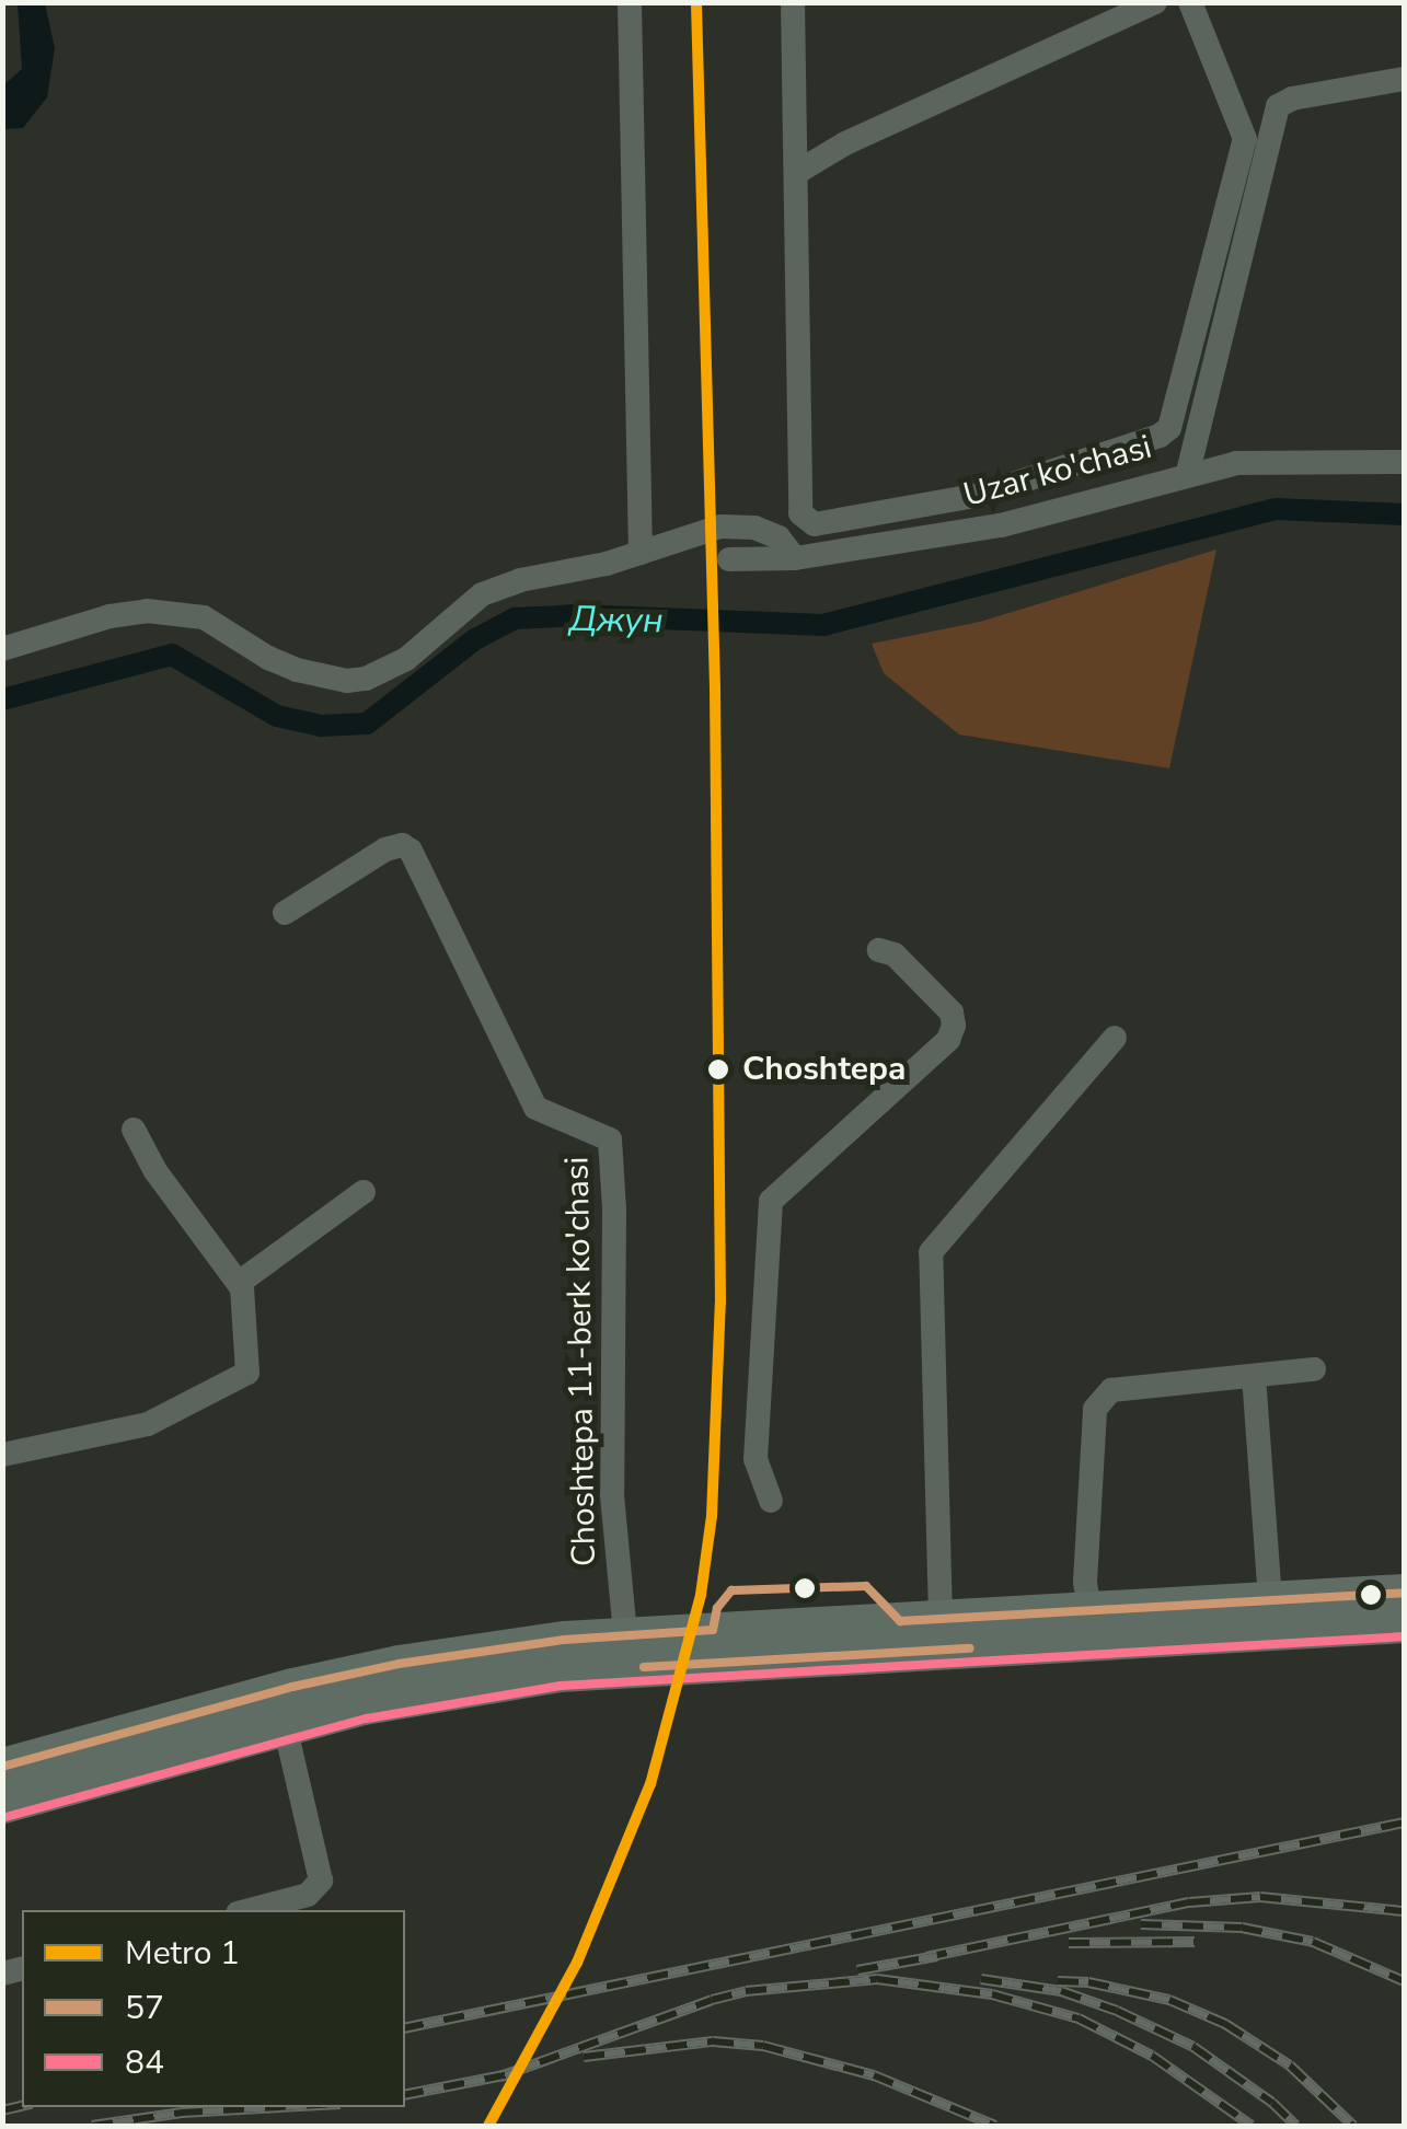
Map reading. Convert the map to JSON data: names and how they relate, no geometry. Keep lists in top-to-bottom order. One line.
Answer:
{"streets":{"street":["Uzar ko'chasi","Choshtepa 11-berk ko'chasi"]},"water":["Джун"],"places":["Choshtepa"],"lines":["metro line 1","transit line 57","transit line 84"],"legend":["Metro 1","57","84"]}
